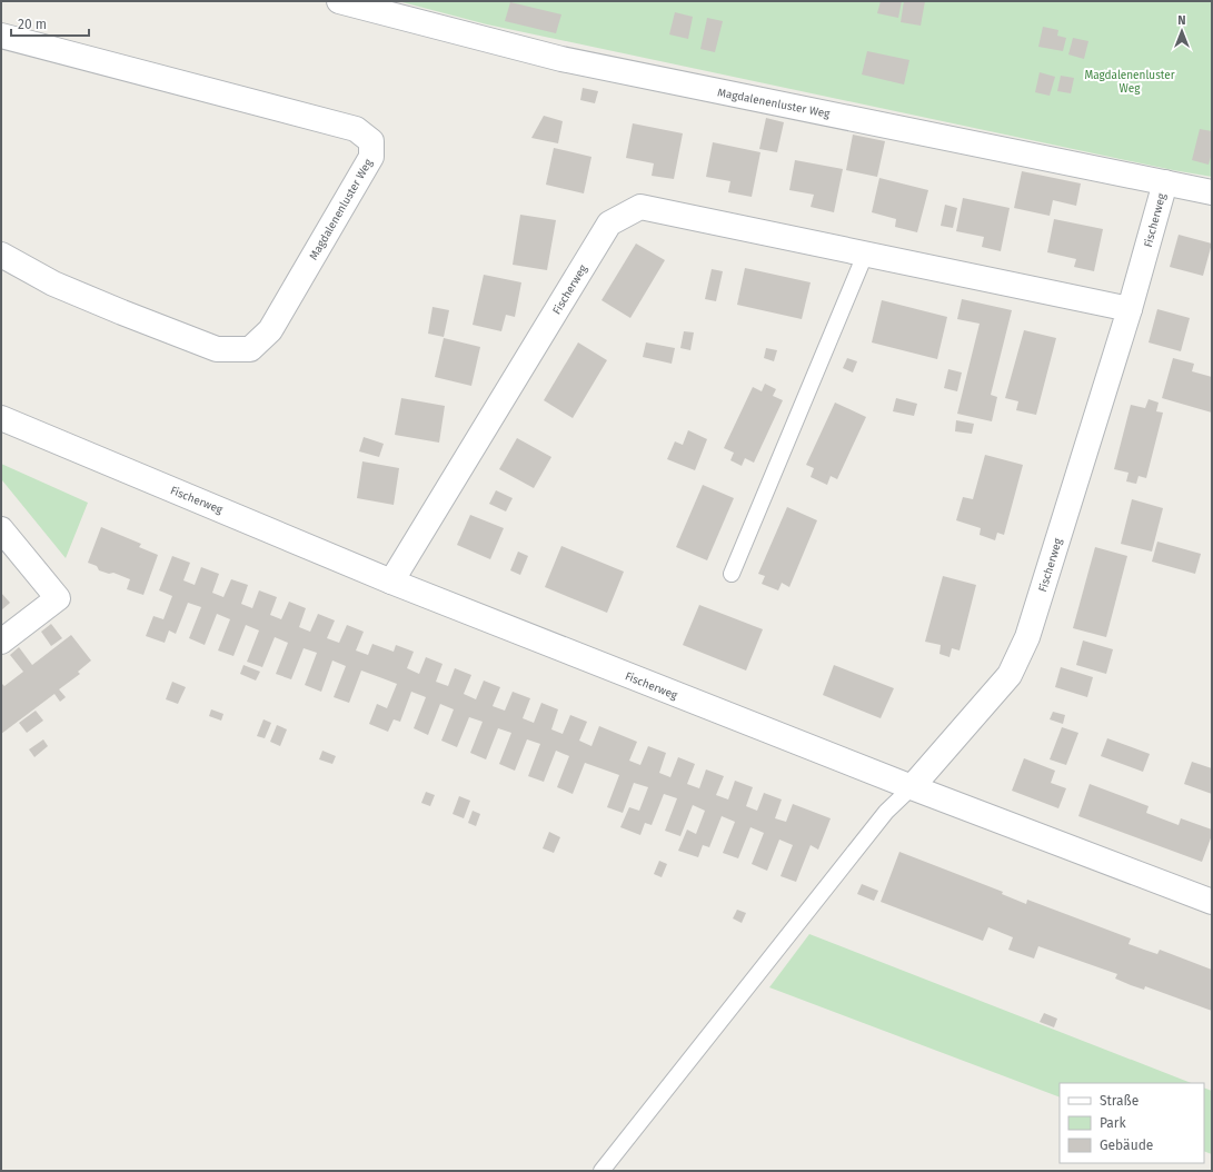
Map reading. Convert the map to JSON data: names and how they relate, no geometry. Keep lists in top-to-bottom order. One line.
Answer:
{"streets":{"street":["Magdalenenluster Weg","Fischerweg"]},"crossings":[["Magdalenenluster Weg","Fischerweg"]],"parks":["Magdalenenluster Weg"],"legend":["Straße","Park","Gebäude"],"scale_bar":"20 m","north":"top"}
